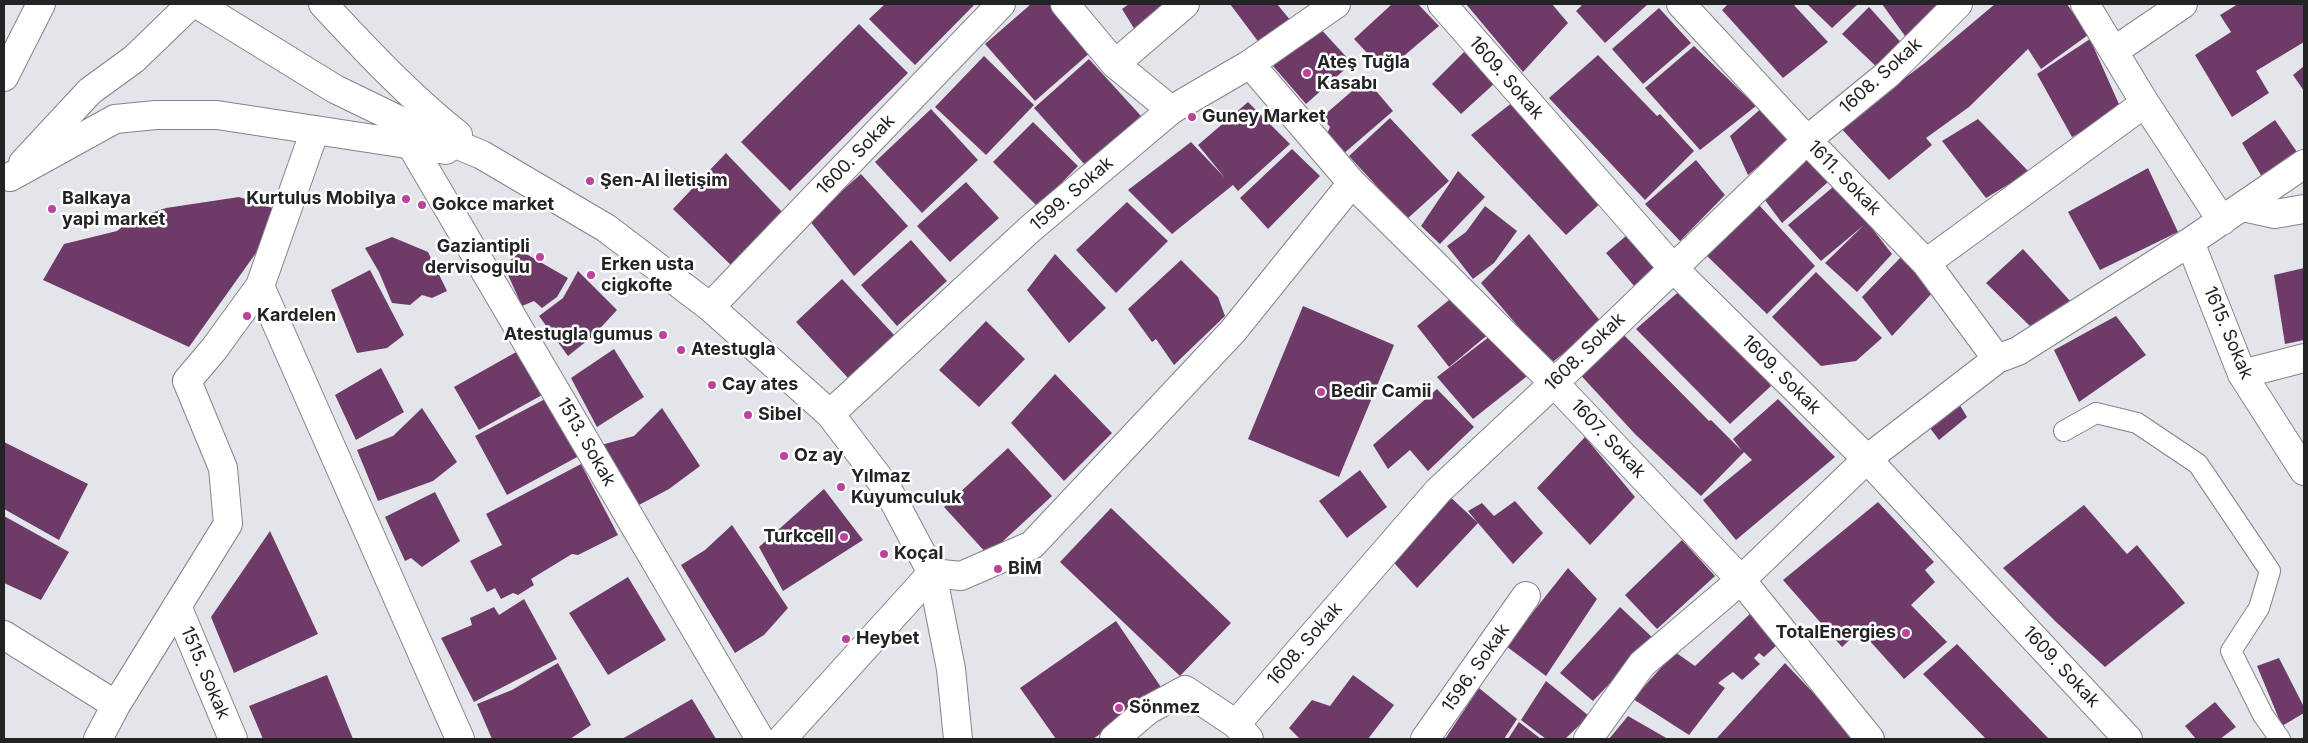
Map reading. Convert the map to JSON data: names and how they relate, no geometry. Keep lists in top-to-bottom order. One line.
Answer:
{"streets":{"street":["1608. Sokak","1609. Sokak","1600. Sokak","1611. Sokak","1599. Sokak","1615. Sokak","1607. Sokak","1513. Sokak","1596. Sokak","1515. Sokak"]},"crossings":[["1608. Sokak","1609. Sokak"],["1608. Sokak","1611. Sokak"],["1608. Sokak","1607. Sokak"],["1599. Sokak","1607. Sokak"]],"places":["Ateş Tuğla Kasabı","Guney Market","Şen-Al İletişim","Kurtulus Mobilya","Gokce market","Balkaya yapi market","Gaziantipli dervisogulu","Erken usta cigkofte","Kardelen","Atestugla gumus","Atestugla","Cay ates","Bedir Camii","Sibel","Oz ay","Yılmaz Kuyumculuk","Turkcell","Koçal","BİM","TotalEnergies","Heybet","Sönmez"]}
